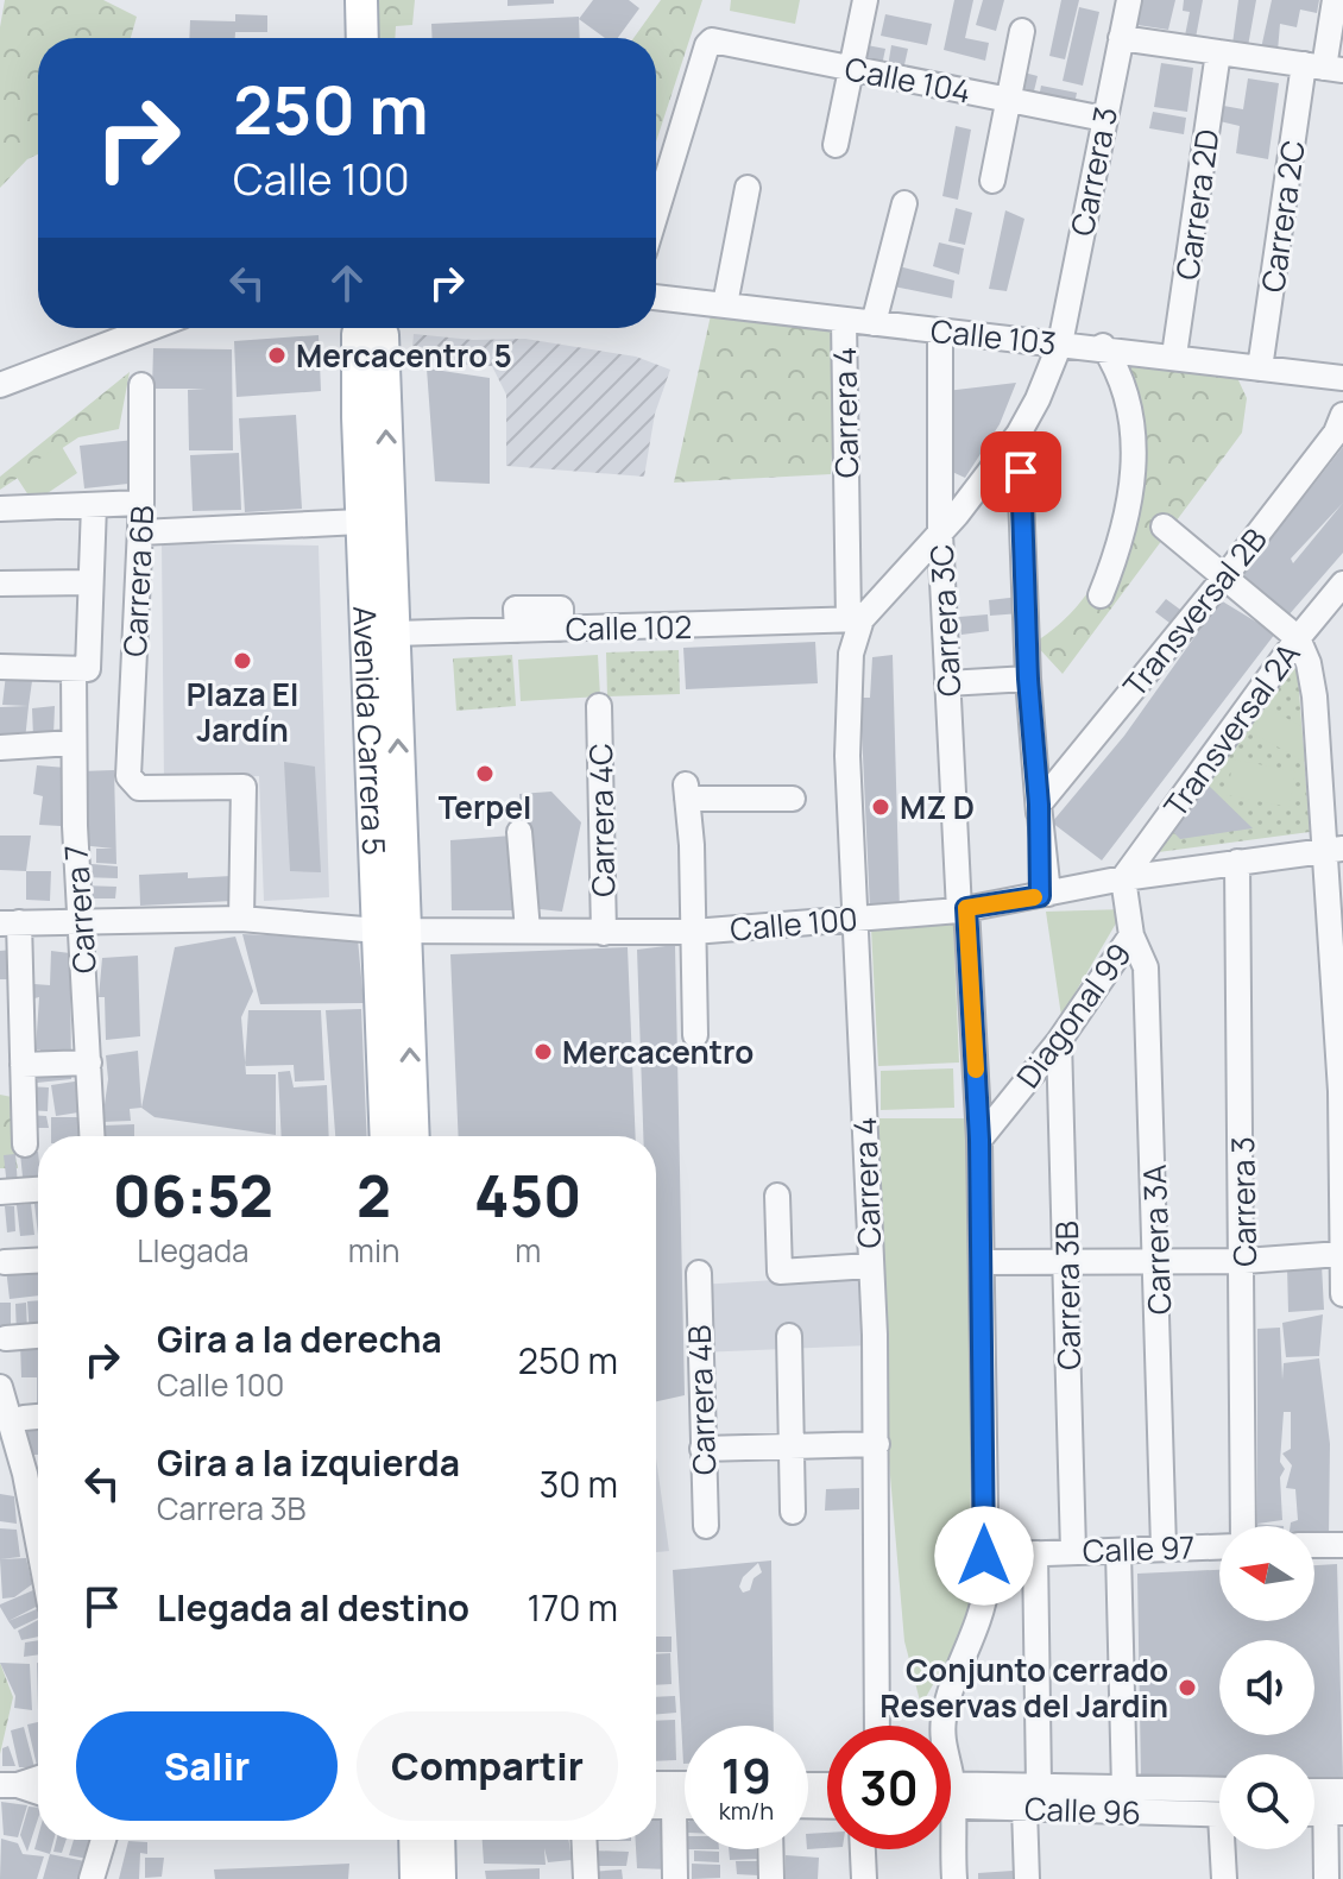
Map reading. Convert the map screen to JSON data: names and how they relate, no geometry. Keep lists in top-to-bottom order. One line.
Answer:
{"streets":{"main road":["Avenida Carrera 5"],"street":["Calle 104","Carrera 3","Carrera 2D","Carrera 2C","Calle 103","Carrera 4","Carrera 6B","Transversal 2B","Carrera 3C","Calle 102","Transversal 2A","Carrera 4C","Carrera 7","Calle 100","Diagonal 99","Carrera 3A","Carrera 3B","Carrera 4B","Calle 97","Calle 96"]},"crossings":[["Calle 104","Carrera 3"],["Carrera 3","Calle 103"],["Carrera 3","Calle 100"],["Carrera 2D","Calle 103"],["Carrera 2C","Calle 103"],["Calle 103","Carrera 4"],["Calle 103","Carrera 3C"],["Carrera 4","Calle 102"],["Carrera 4","Calle 100"],["Carrera 6B","Calle 100"],["Carrera 3C","Calle 100"],["Carrera 3C","Diagonal 99"],["Carrera 3C","Calle 97"],["Calle 102","Avenida Carrera 5"],["Transversal 2A","Calle 100"],["Transversal 2A","Diagonal 99"],["Avenida Carrera 5","Calle 100"],["Carrera 4C","Calle 100"],["Carrera 7","Calle 100"],["Calle 100","Diagonal 99"],["Diagonal 99","Carrera 3A"],["Diagonal 99","Carrera 3B"],["Carrera 3A","Calle 97"],["Carrera 3B","Calle 97"]],"places":["Mercacentro 5","Plaza El Jardín","Terpel","MZ D","Mercacentro","Conjunto cerrado Reservas del Jardin"],"north":"left","page":{"turn":["250 m","Calle 100"],"eta":["06:52","Llegada","2","min","450","m"],"list":[{"name":"Gira a la derecha","note":"Calle 100","value":"250 m"},{"name":"Gira a la izquierda","note":"Carrera 3B","value":"30 m"},{"name":"Llegada al destino","value":"170 m"}],"buttons":["Salir","Compartir"],"speed":"19 km/h","limit":"30"}}
